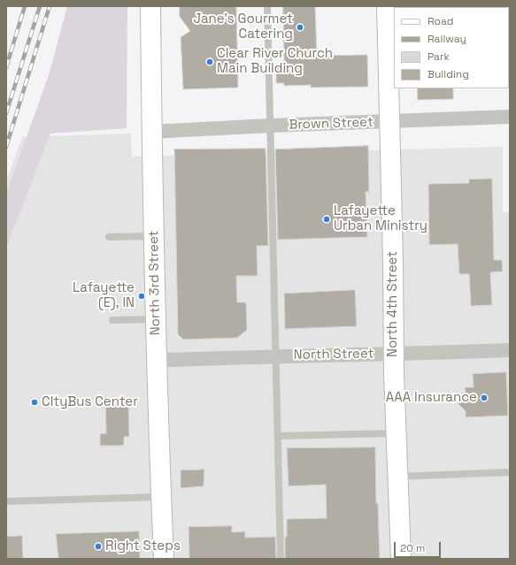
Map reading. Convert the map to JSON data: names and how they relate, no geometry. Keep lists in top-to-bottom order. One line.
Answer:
{"streets":{"street":["Brown Street","North 3rd Street","North 4th Street","North Street"]},"crossings":[["Brown Street","North 3rd Street"],["Brown Street","North 4th Street"],["North 3rd Street","North Street"],["North 4th Street","North Street"]],"places":["Jane's Gourmet Catering","Clear River Church Main Building","Lafayette Urban Ministry","Lafayette (E), IN","AAA Insurance","CItyBus Center","Right Steps"],"legend":["Road","Railway","Park","Building"],"scale_bar":"20 m"}
